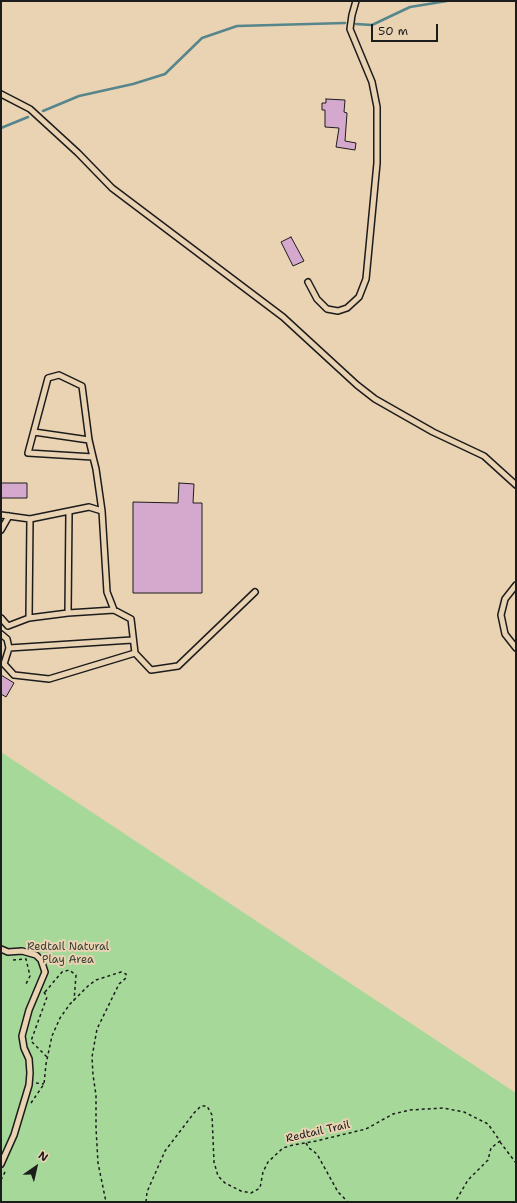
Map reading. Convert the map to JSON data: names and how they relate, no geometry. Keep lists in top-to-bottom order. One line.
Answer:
{"streets":{"path":["Redtail Trail"]},"parks":["Redtail Natural Play Area"],"scale_bar":"50 m","north":"top right"}
